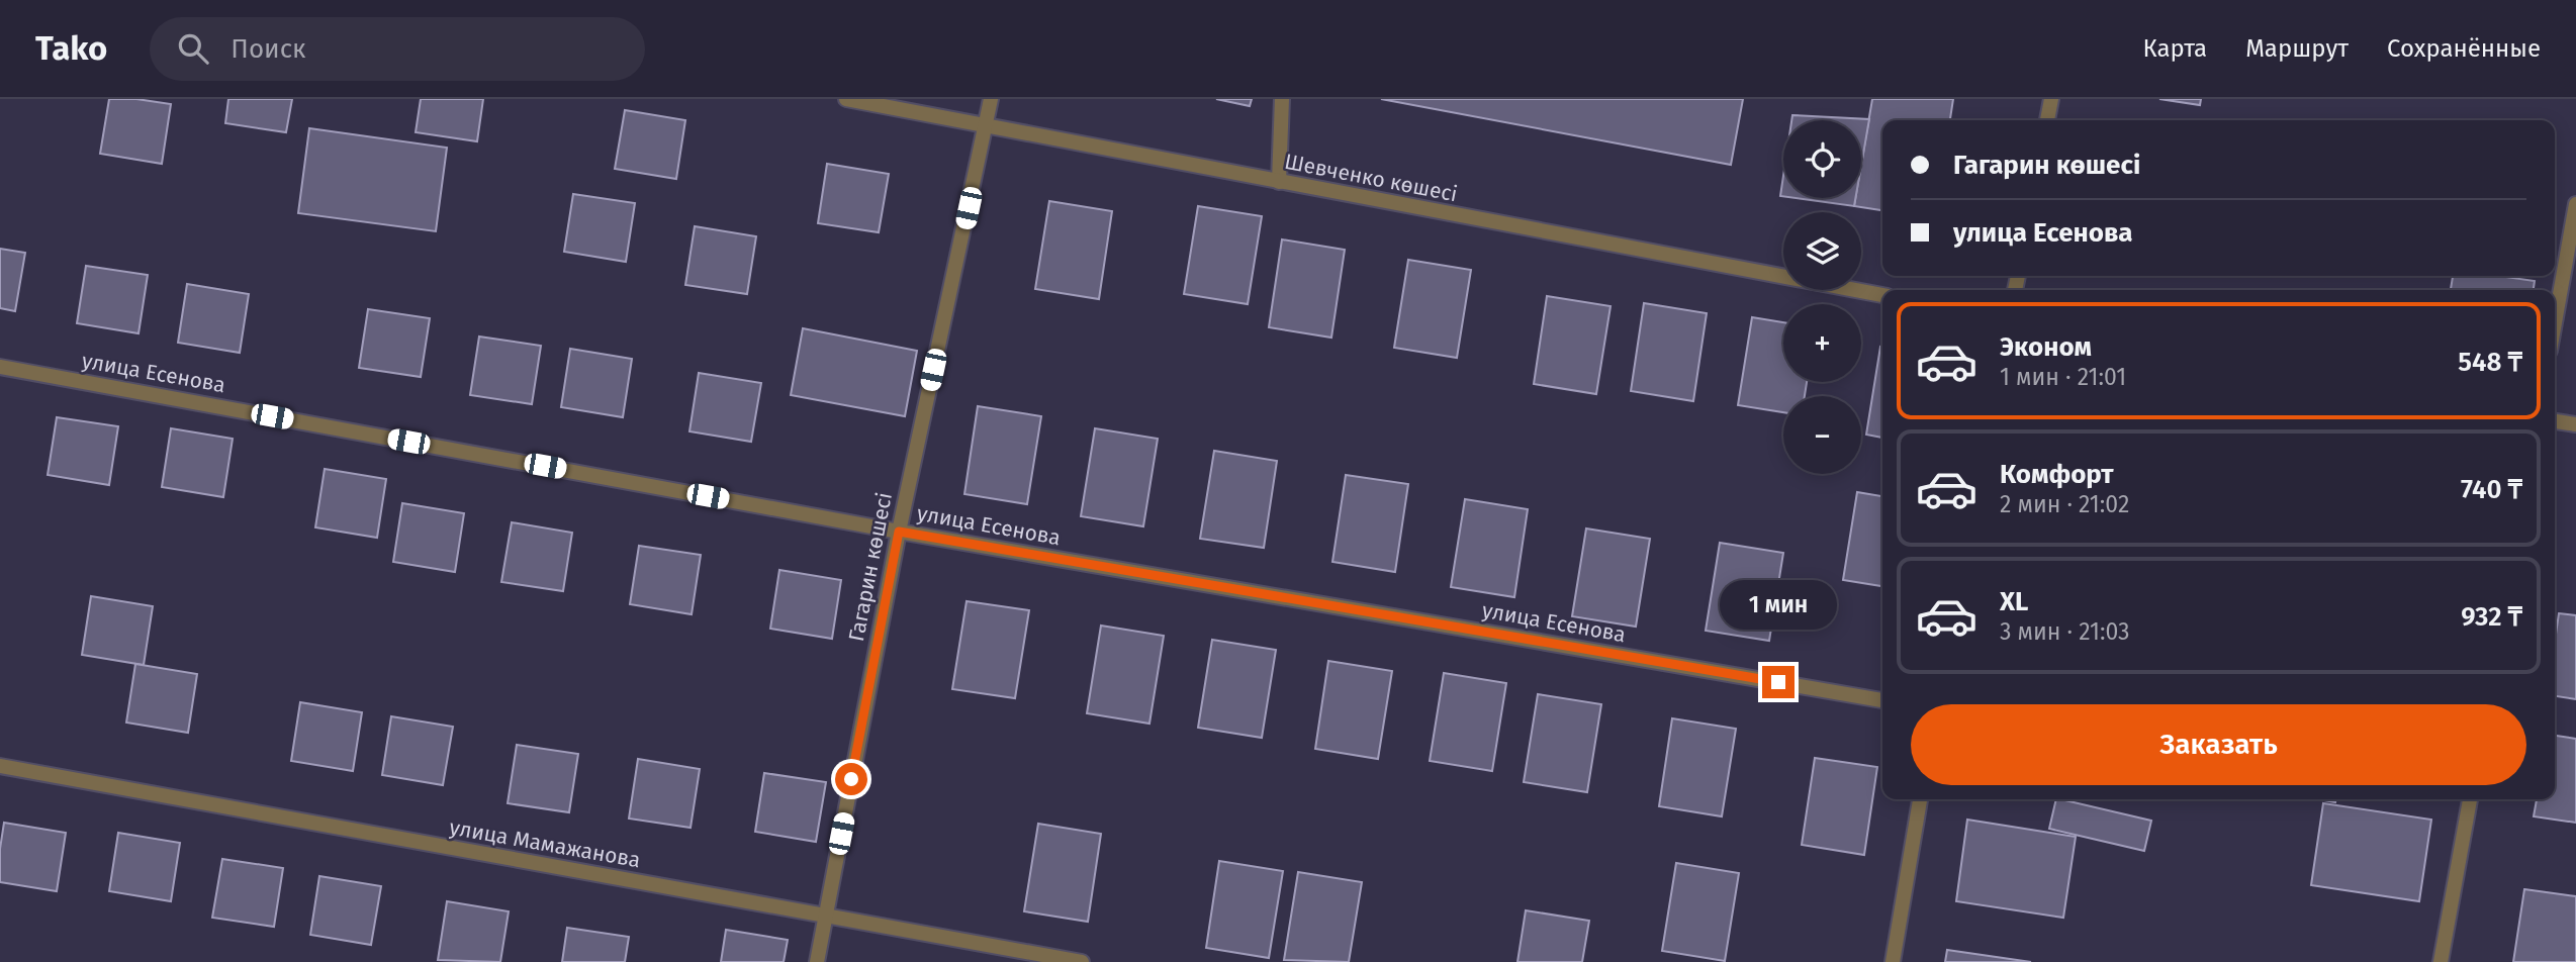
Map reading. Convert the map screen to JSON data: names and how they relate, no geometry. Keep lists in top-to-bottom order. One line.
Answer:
{"streets":{"street":["Шевченко көшесі","улица Есенова","Гагарин көшесі","улица Мамажанова"]},"crossings":[["Шевченко көшесі","Гагарин көшесі"],["улица Есенова","Гагарин көшесі"],["Гагарин көшесі","улица Мамажанова"]],"page":{"header":"Tako","search":"Поиск","nav":["Карта","Маршрут","Сохранённые"],"map_buttons":["+","−"],"banner":["Гагарин көшесі","улица Есенова"],"list":[{"name":"Эконом","note":"1 мин · 21:01","value":"548 ₸"},{"name":"Комфорт","note":"2 мин · 21:02","value":"740 ₸"},{"name":"XL","note":"3 мин · 21:03","value":"932 ₸"}],"bubble":"1 мин","buttons":"Заказать"}}
